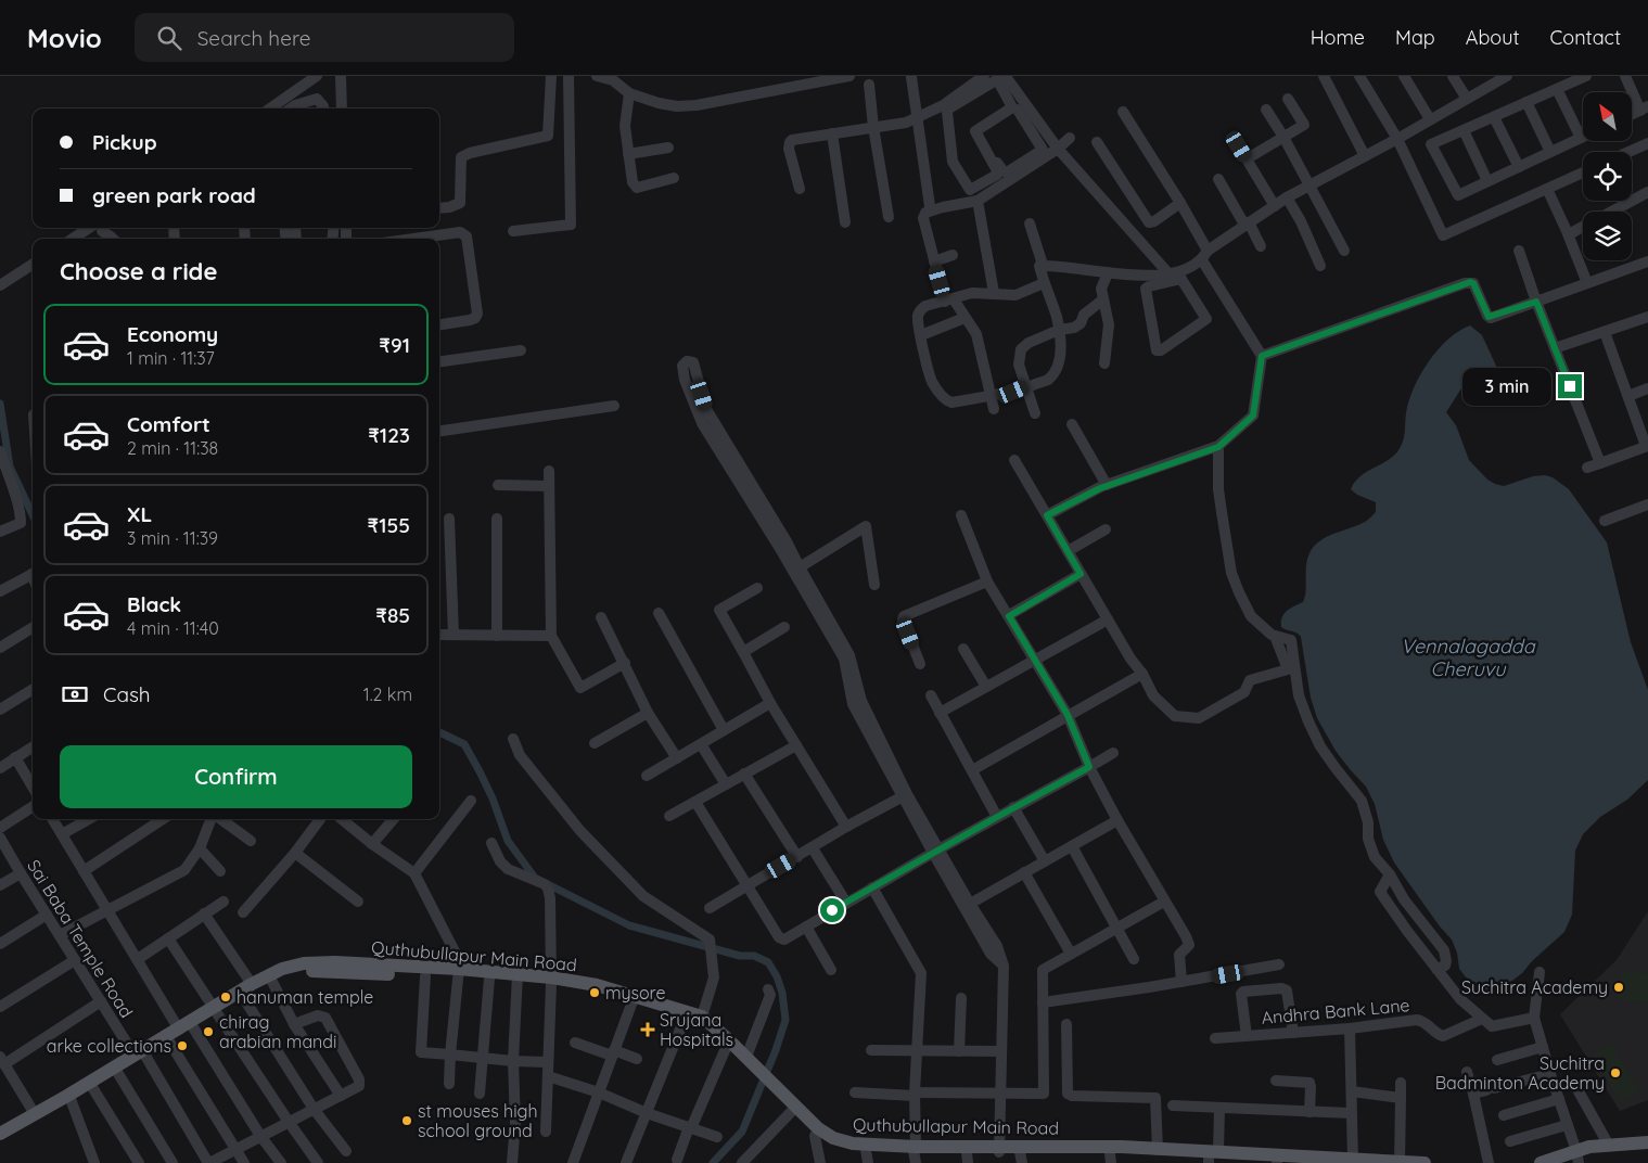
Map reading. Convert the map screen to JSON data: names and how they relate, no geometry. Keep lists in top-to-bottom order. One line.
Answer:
{"streets":{"main road":["Quthubullapur Main Road"],"street":["Sai Baba Temple Road","Andhra Bank Lane"]},"crossings":[["Sai Baba Temple Road","Quthubullapur Main Road"]],"water":["Vennalagadda Cheruvu"],"places":{"other":["Suchitra Academy","mysore","hanuman temple","chirag arabian mandi","arke collections","Suchitra Badminton Academy","st mouses high school ground"],"health":["Srujana Hospitals"]},"north":"top left","page":{"header":"Movio","search":"Search here","nav":["Home","Map","About","Contact"],"banner":["Pickup","green park road"],"heading":"Choose a ride","list":[{"name":"Economy","note":"1 min · 11:37","value":"₹91"},{"name":"Comfort","note":"2 min · 11:38","value":"₹123"},{"name":"XL","note":"3 min · 11:39","value":"₹155"},{"name":"Black","note":"4 min · 11:40","value":"₹85"}],"bubble":"3 min","pay":["Cash","1.2 km"],"buttons":"Confirm"}}
